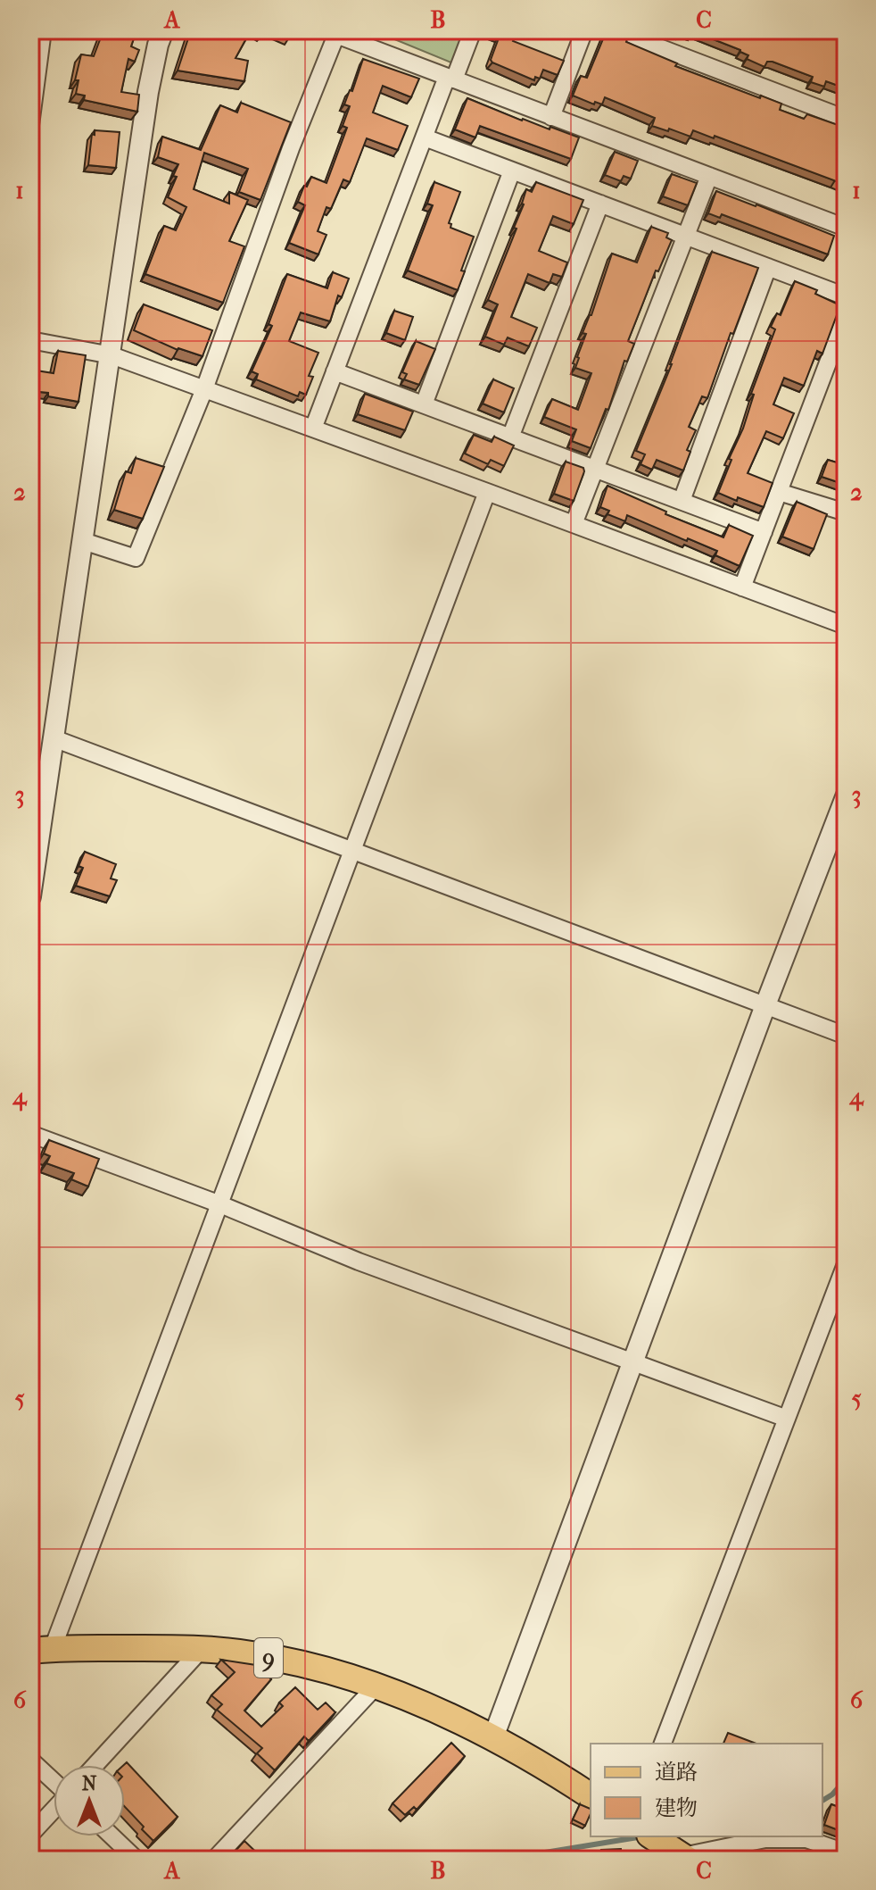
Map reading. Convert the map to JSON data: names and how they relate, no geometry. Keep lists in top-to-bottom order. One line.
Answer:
{"streets":{"main road":["9"]},"legend":["道路","建物"],"north":"top","grid":{"columns":["A","B","C"],"rows":["1","2","3","4","5","6"]}}
